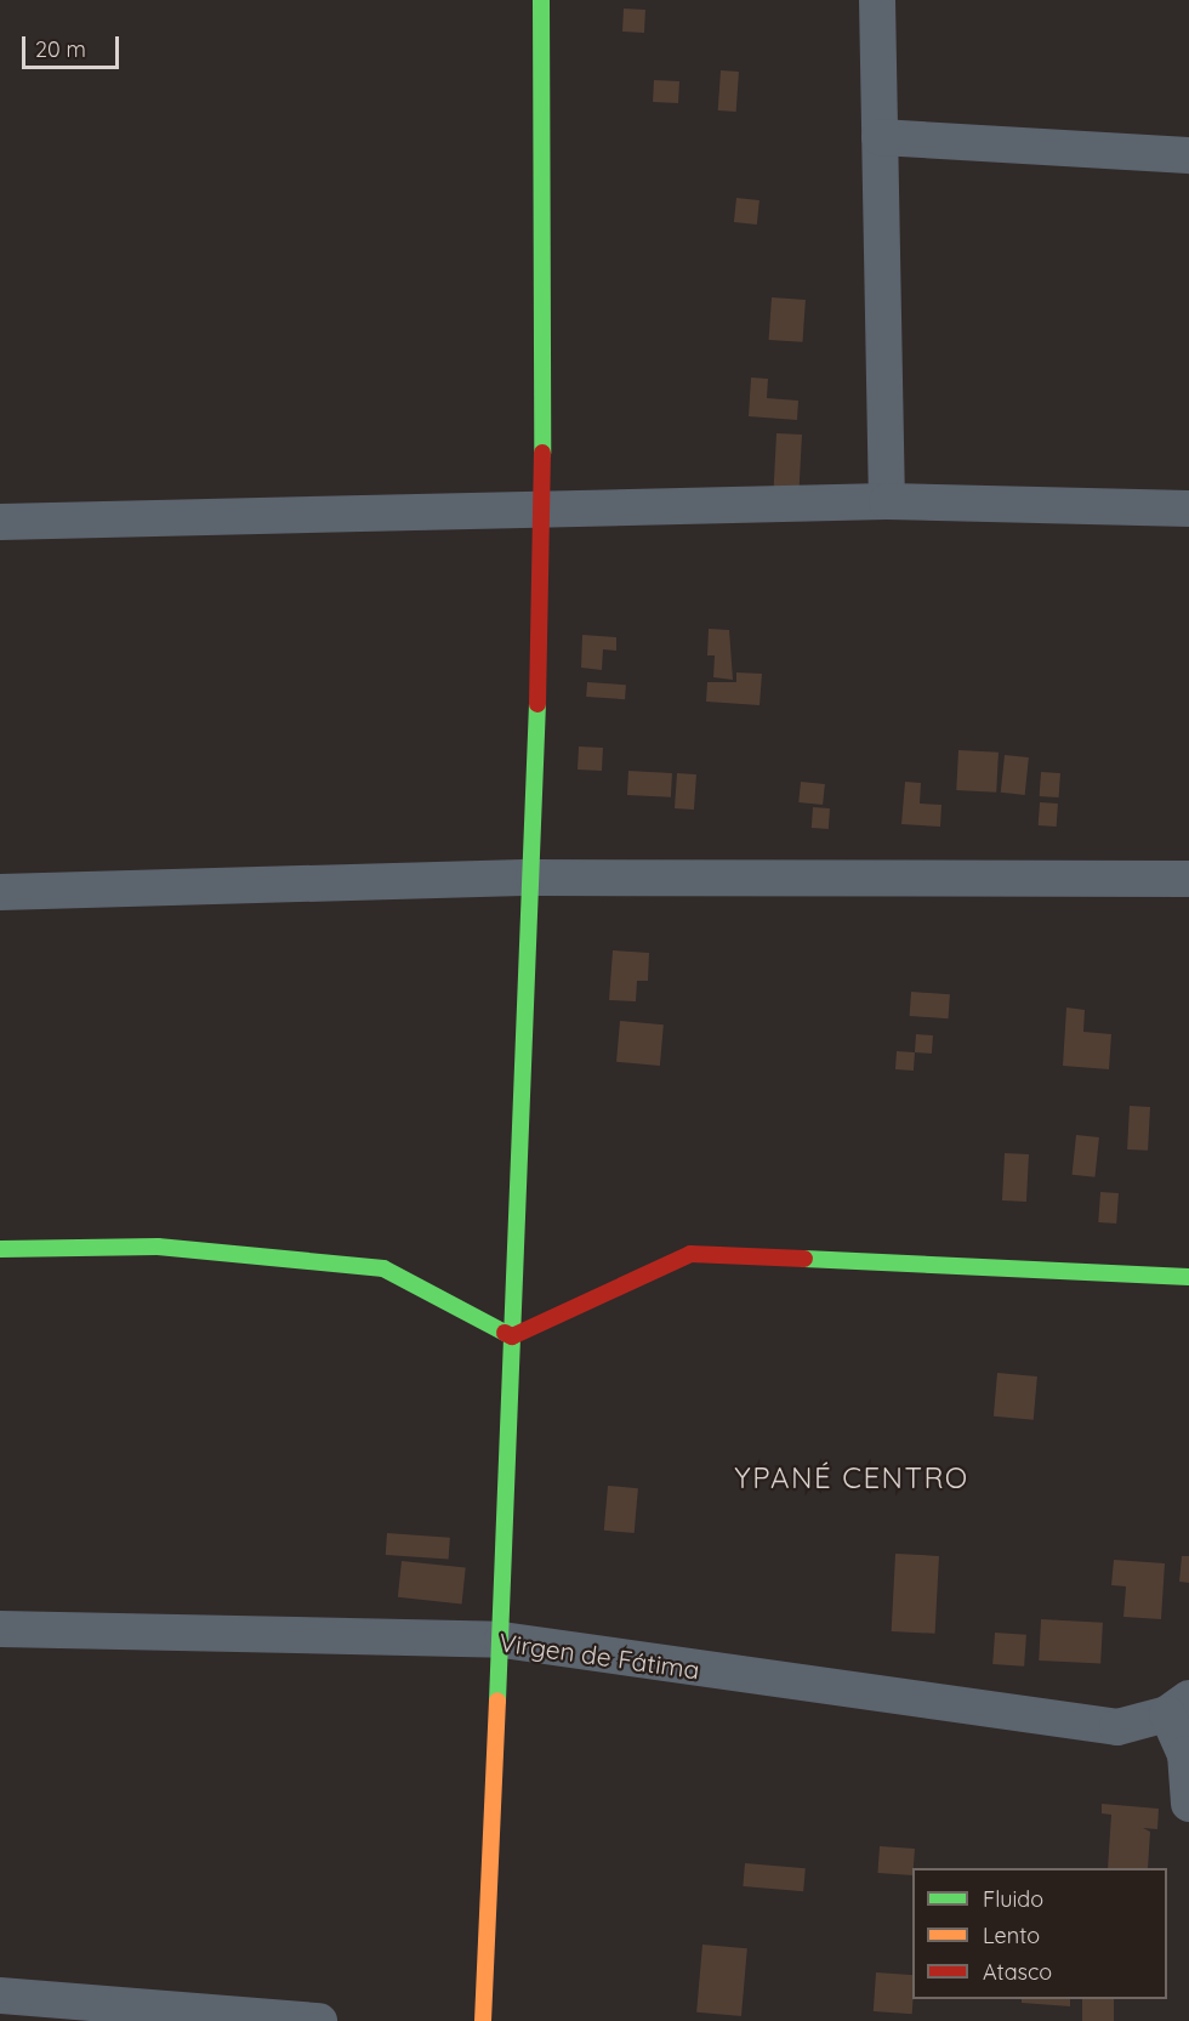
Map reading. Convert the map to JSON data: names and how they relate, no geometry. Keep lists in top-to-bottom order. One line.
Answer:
{"streets":{"street":["Virgen de Fátima"]},"districts":["YPANÉ CENTRO"],"legend":["Fluido","Lento","Atasco"],"scale_bar":"20 m"}
